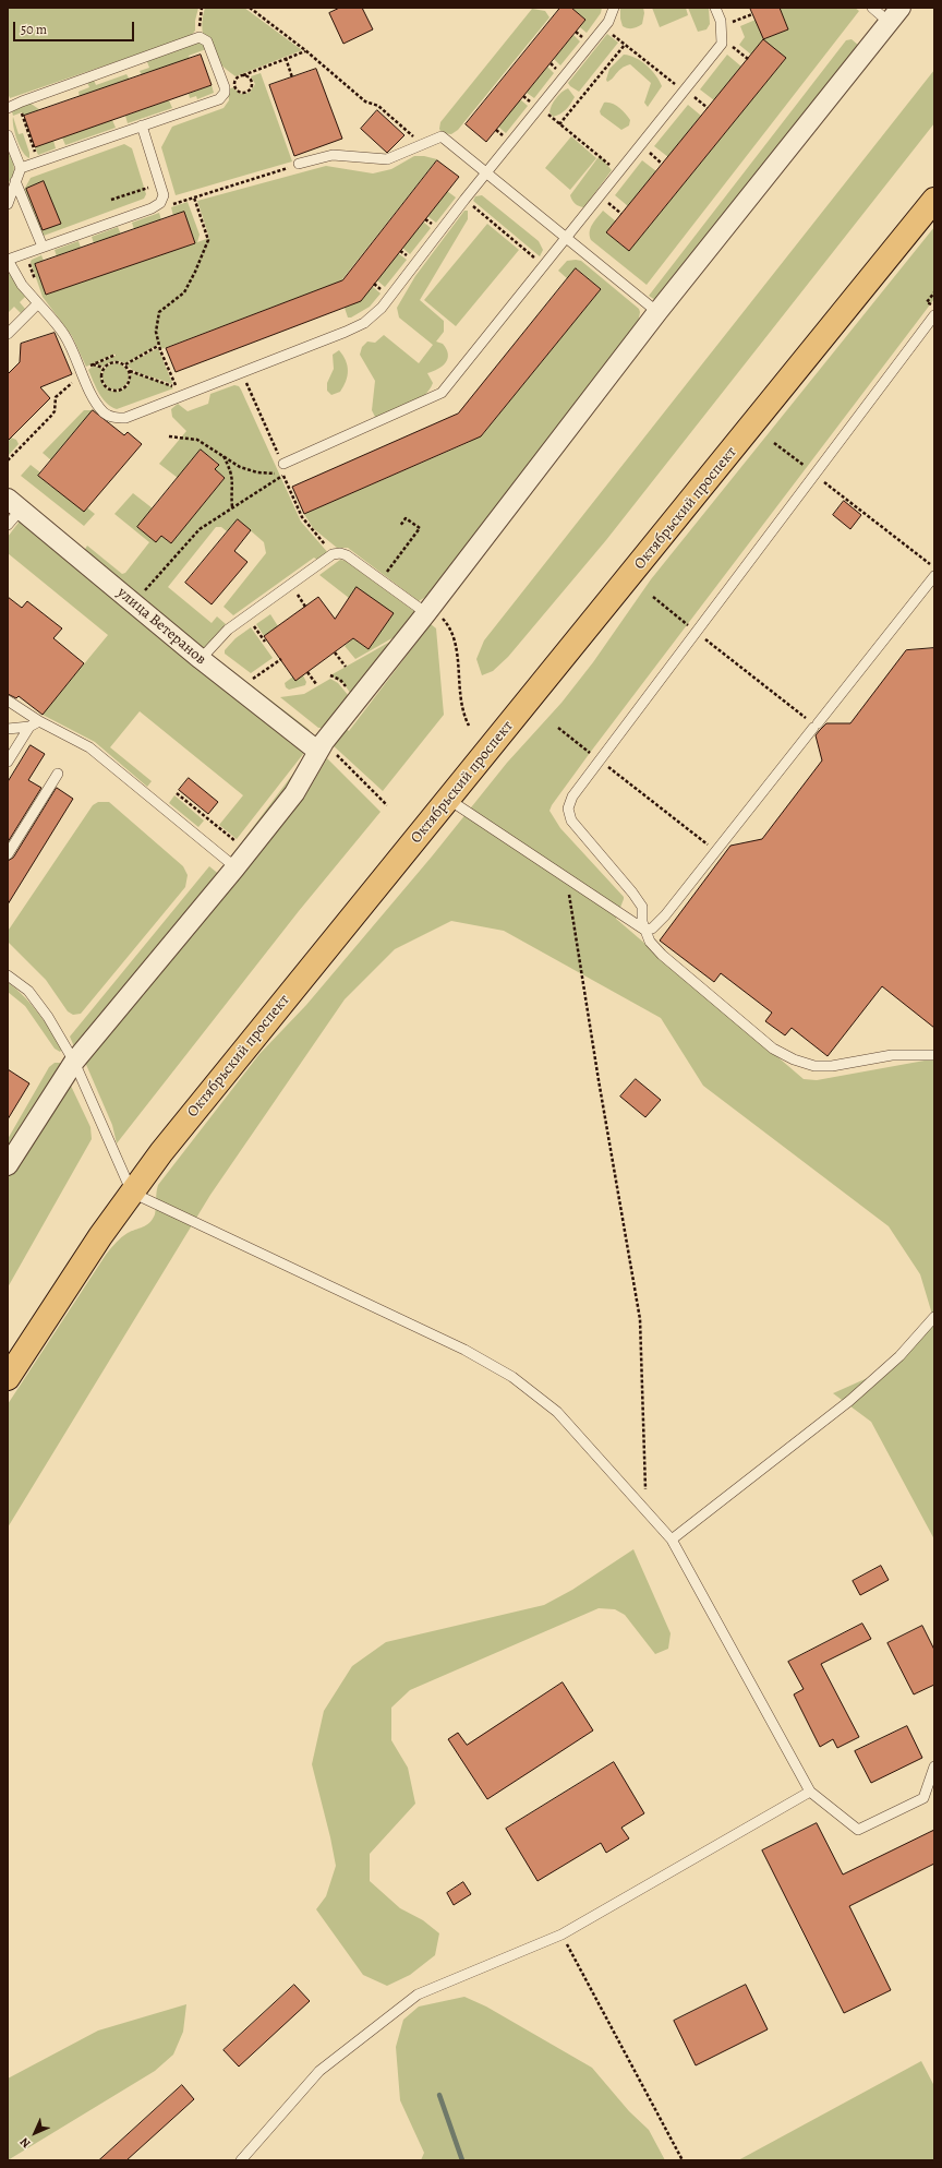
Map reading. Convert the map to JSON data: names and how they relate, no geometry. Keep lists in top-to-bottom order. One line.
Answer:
{"streets":{"main road":["Октябрьский проспект"],"street":["улица Ветеранов"]},"scale_bar":"50 m","north":"bottom left"}
